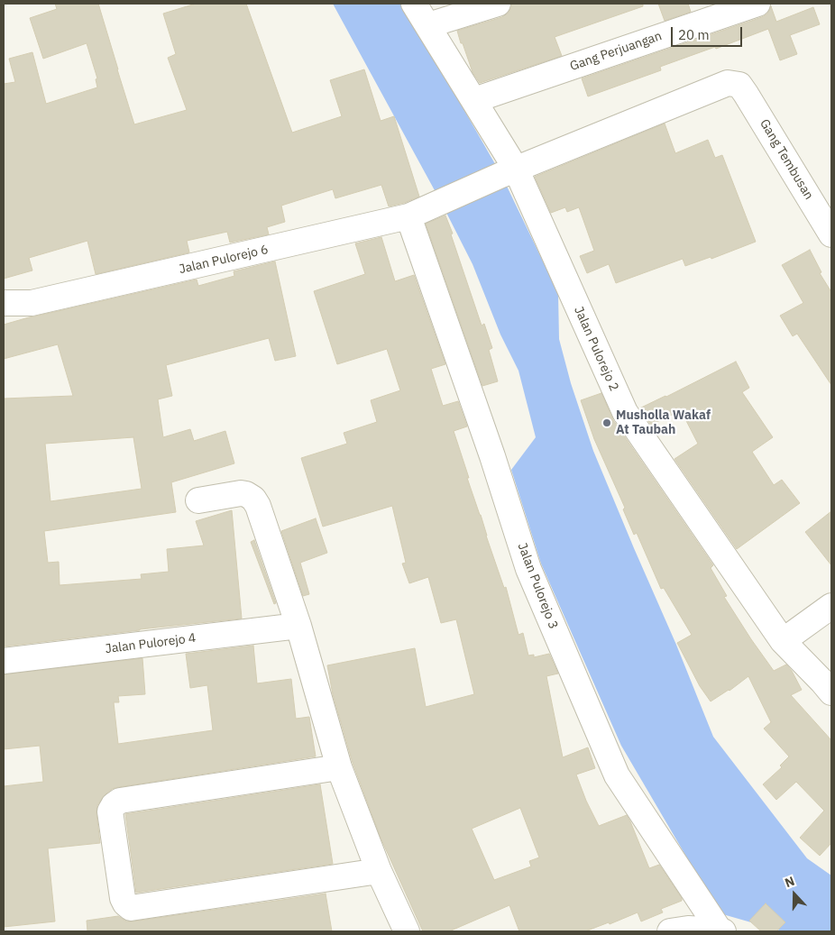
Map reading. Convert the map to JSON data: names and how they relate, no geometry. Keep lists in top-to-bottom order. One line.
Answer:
{"streets":{"street":["Gang Perjuangan","Gang Tembusan","Jalan Pulorejo 6","Jalan Pulorejo 2","Jalan Pulorejo 3","Jalan Pulorejo 4"]},"crossings":[["Gang Perjuangan","Jalan Pulorejo 2"],["Gang Tembusan","Jalan Pulorejo 6"],["Jalan Pulorejo 6","Jalan Pulorejo 2"],["Jalan Pulorejo 6","Jalan Pulorejo 3"]],"places":["Musholla Wakaf At Taubah"],"scale_bar":"20 m","north":"top"}
